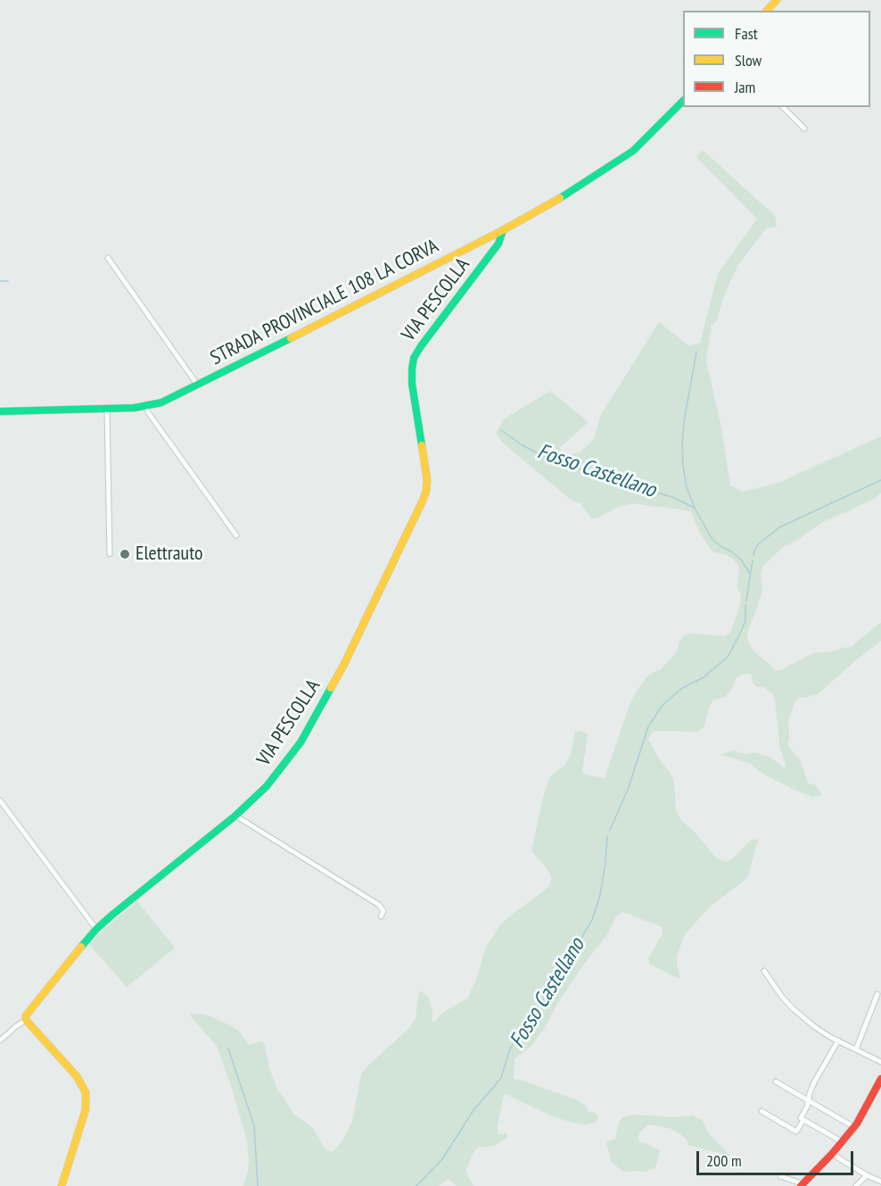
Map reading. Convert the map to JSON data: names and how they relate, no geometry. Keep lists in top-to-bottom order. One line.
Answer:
{"streets":{"street":["VIA PESCOLLA","STRADA PROVINCIALE 108 LA CORVA"]},"crossings":[["VIA PESCOLLA","STRADA PROVINCIALE 108 LA CORVA"]],"water":["Fosso Castellano"],"places":["Elettrauto"],"legend":["Fast","Slow","Jam"],"scale_bar":"200 m"}
